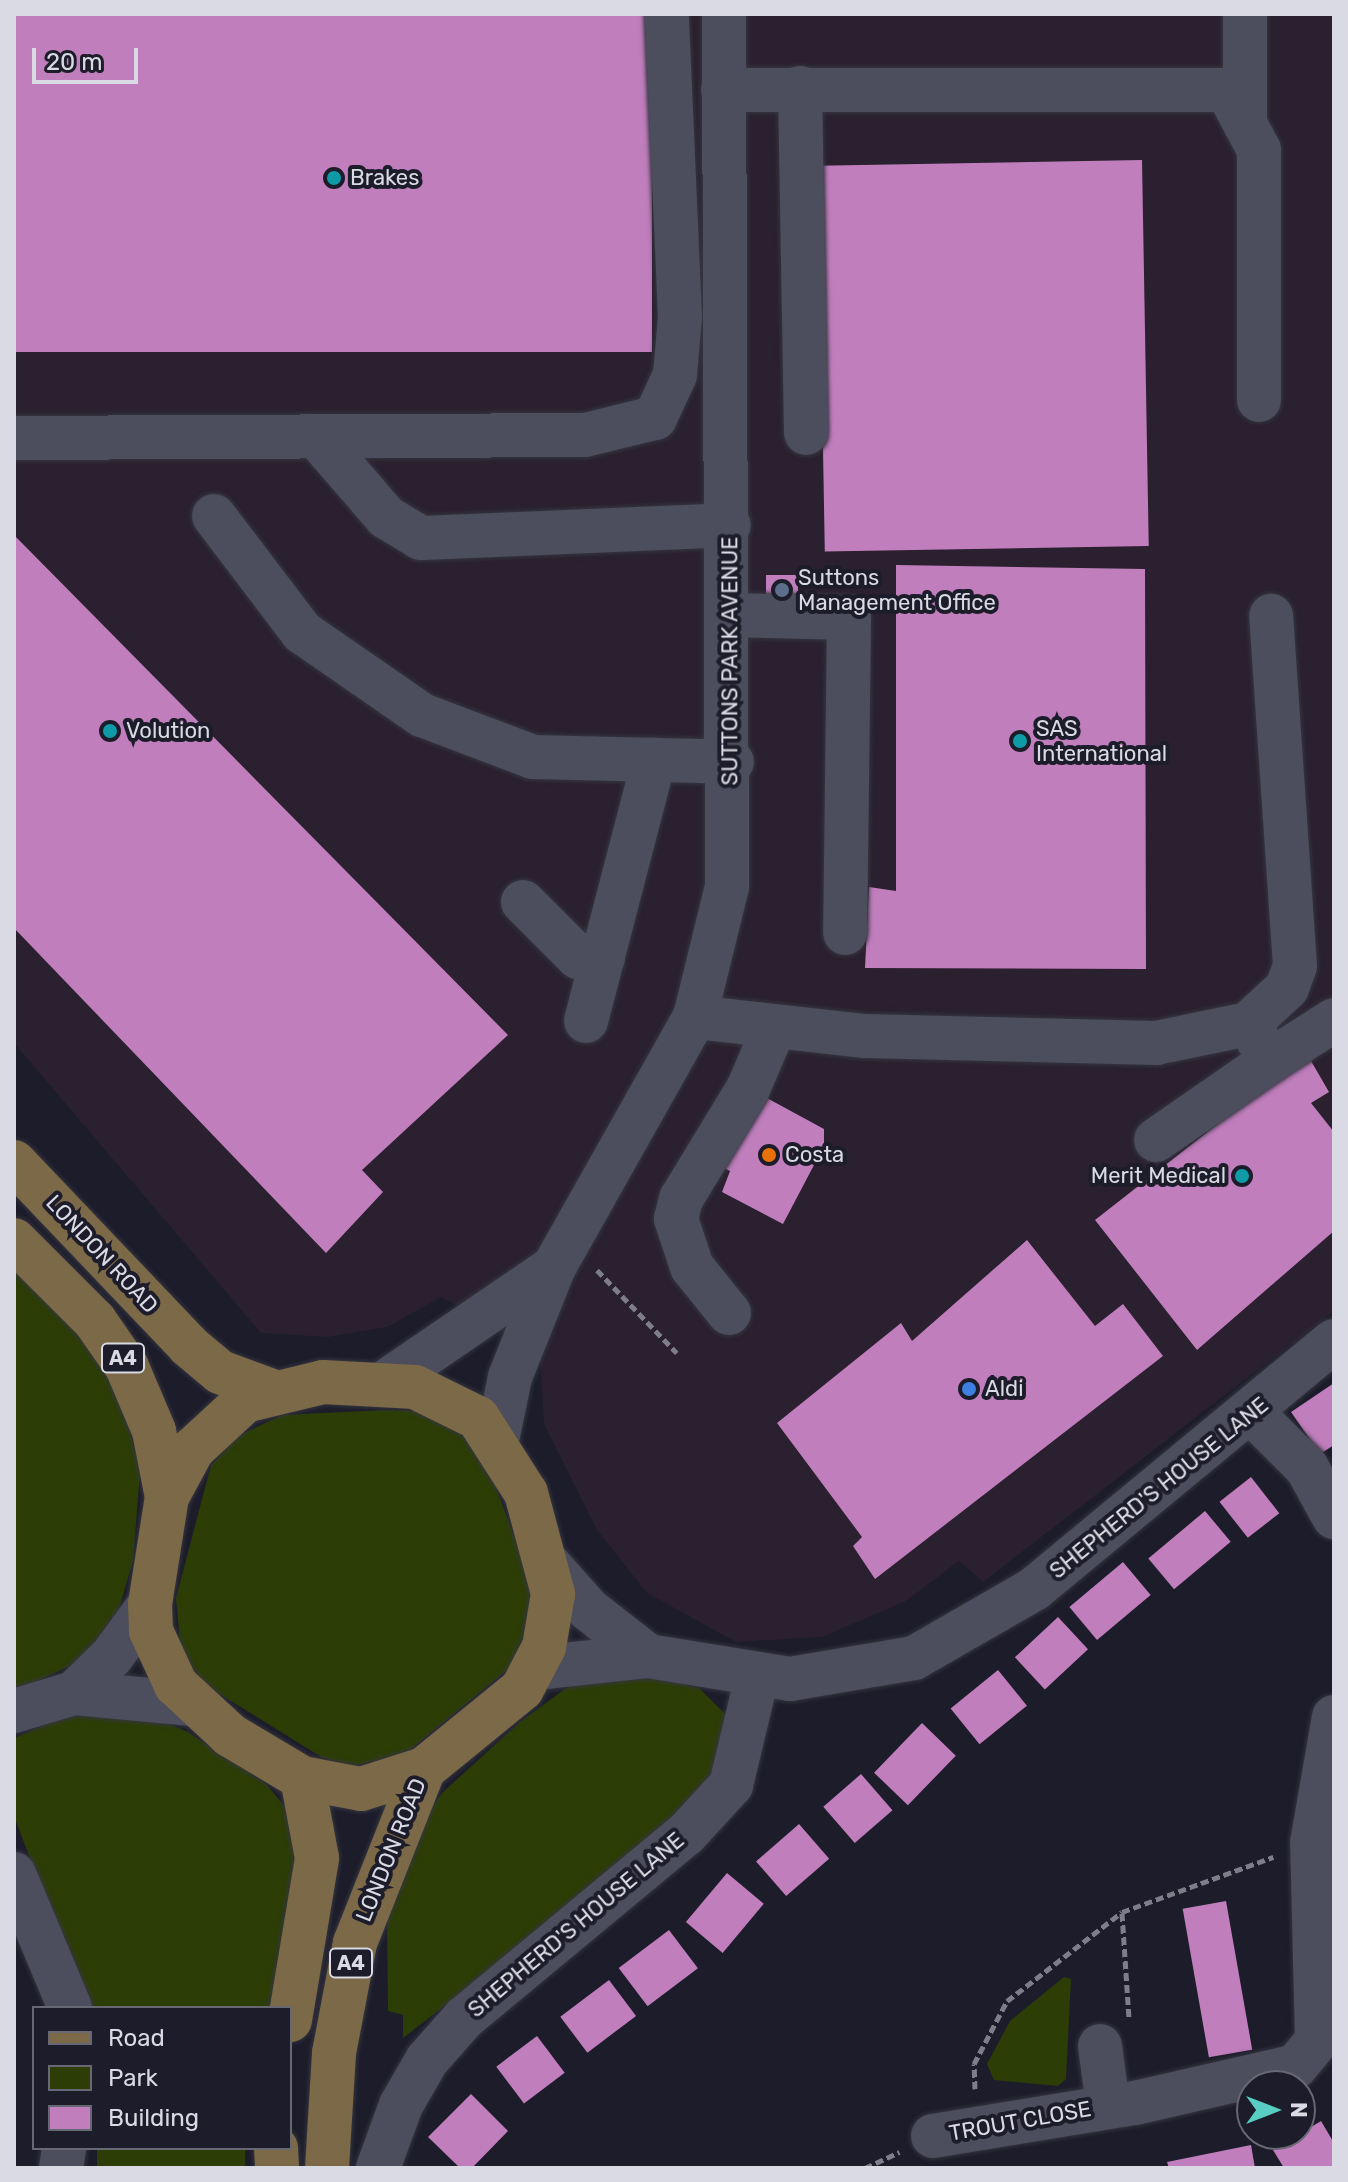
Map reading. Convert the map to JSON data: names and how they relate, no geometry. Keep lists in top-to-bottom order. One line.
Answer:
{"streets":{"main road":["LONDON ROAD","A4"],"street":["SUTTONS PARK AVENUE","SHEPHERD'S HOUSE LANE","TROUT CLOSE"]},"crossings":[["SUTTONS PARK AVENUE","A4"],["LONDON ROAD","A4"],["A4","SHEPHERD'S HOUSE LANE"]],"places":["Brakes","Suttons Management Office","Volution","SAS International","Costa","Merit Medical","Aldi"],"legend":["Road","Park","Building"],"scale_bar":"20 m","north":"right"}
